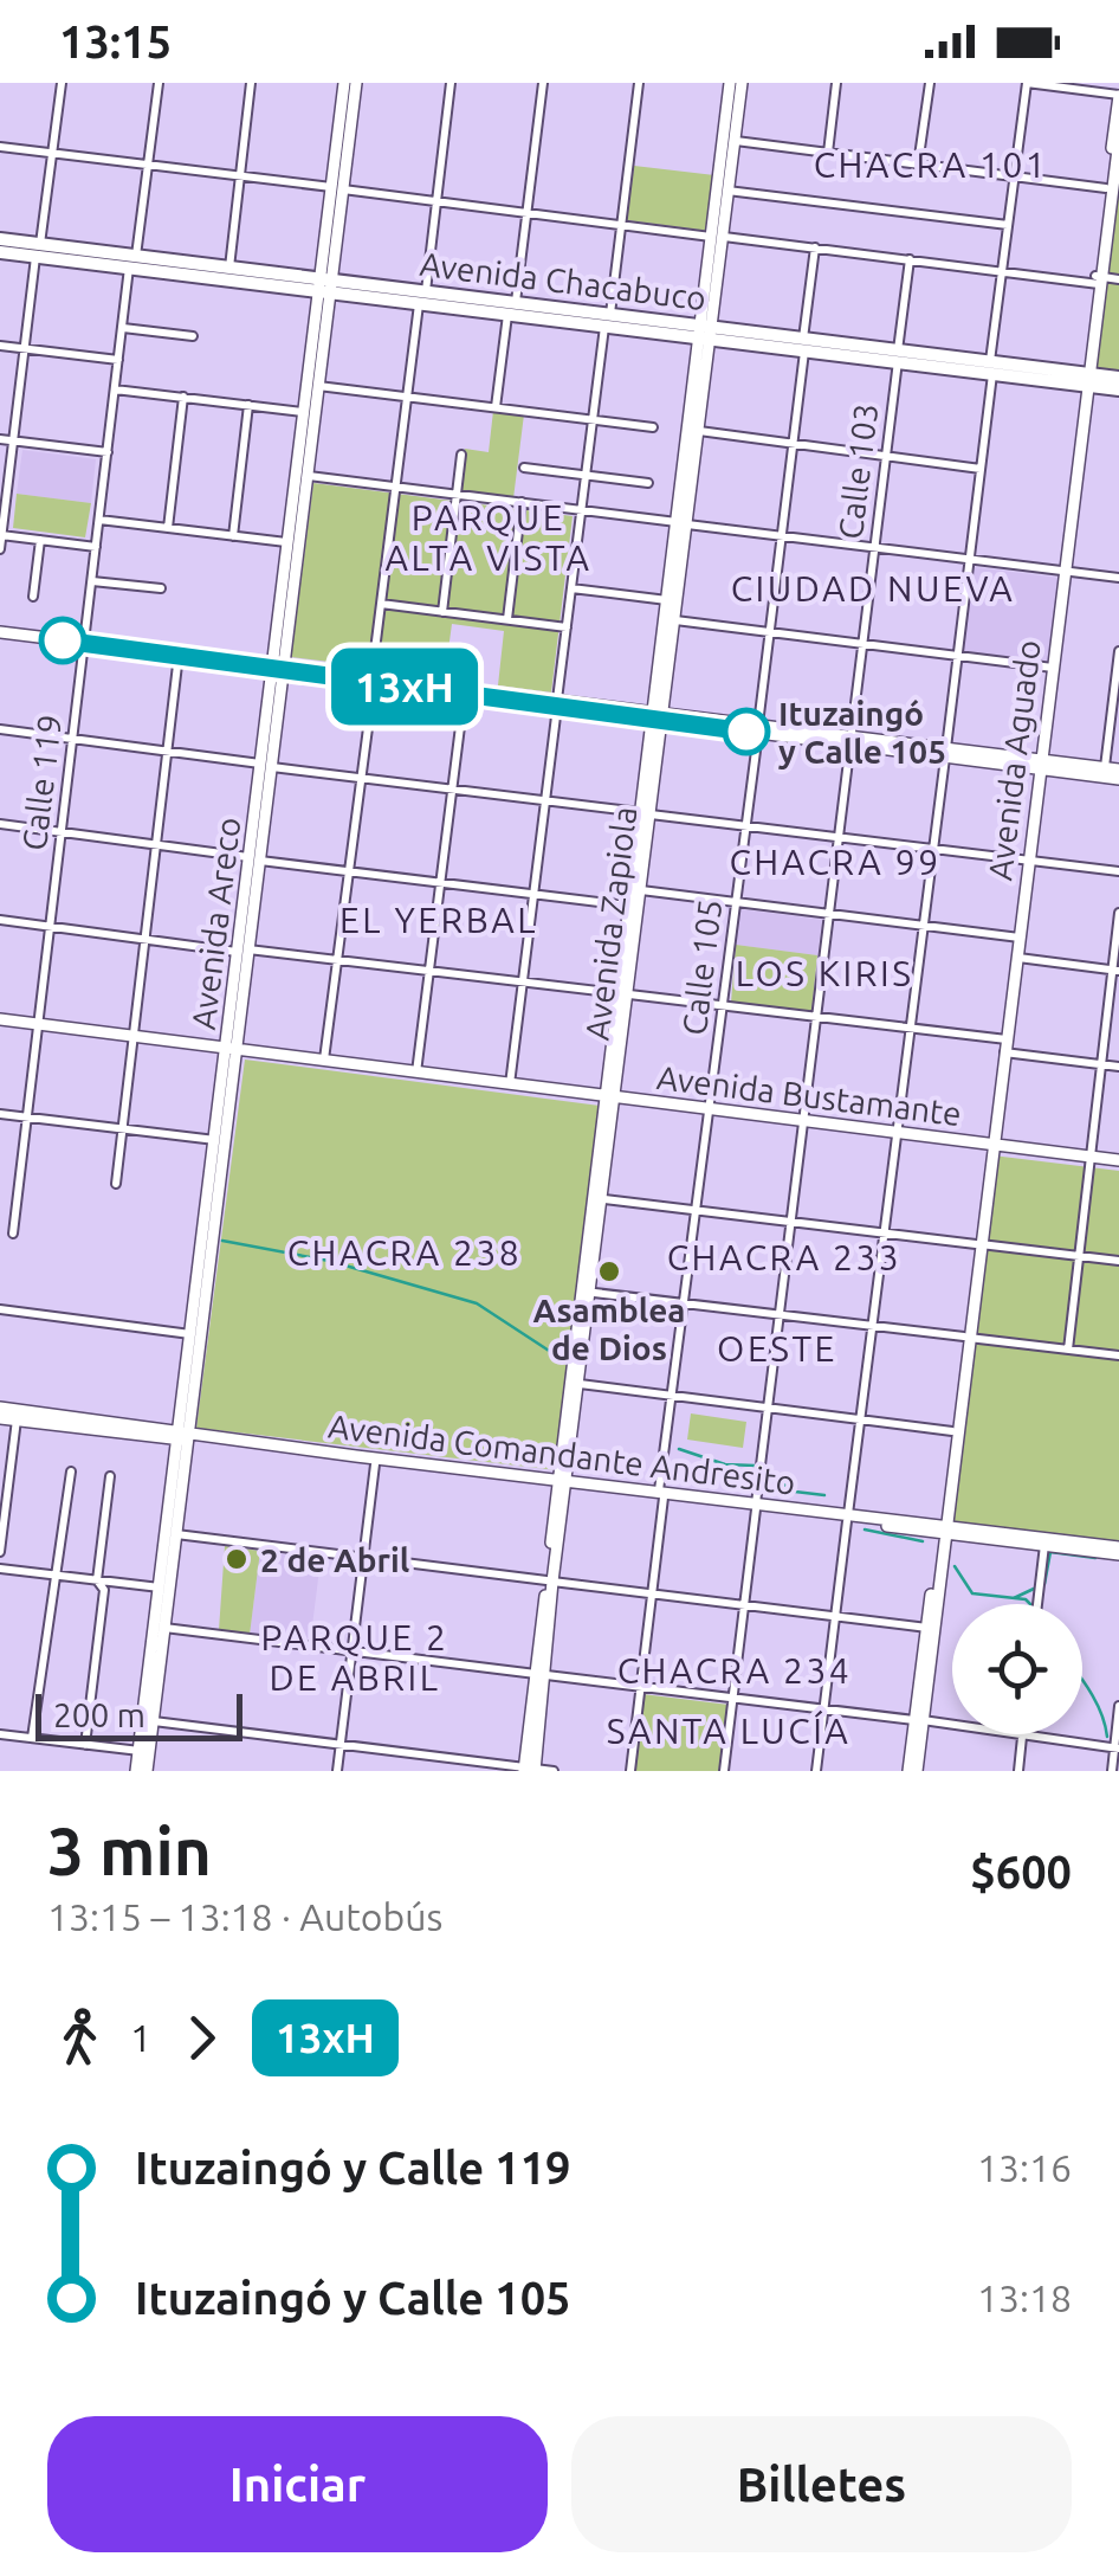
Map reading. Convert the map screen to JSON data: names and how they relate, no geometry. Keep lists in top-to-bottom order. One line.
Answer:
{"streets":{"main road":["Avenida Chacabuco","Avenida Aguado","Avenida Areco","Avenida Zapiola","Avenida Bustamante","Avenida Comandante Andresito"],"street":["Calle 103","Calle 119","Calle 105"]},"crossings":[["Avenida Chacabuco","Calle 103"],["Avenida Chacabuco","Avenida Aguado"],["Avenida Chacabuco","Calle 119"],["Avenida Chacabuco","Avenida Areco"],["Avenida Chacabuco","Avenida Zapiola"],["Avenida Chacabuco","Calle 105"],["Calle 103","Avenida Bustamante"],["Calle 103","Avenida Comandante Andresito"],["Avenida Aguado","Avenida Bustamante"],["Avenida Aguado","Avenida Comandante Andresito"],["Calle 119","Avenida Bustamante"],["Avenida Areco","Avenida Bustamante"],["Avenida Areco","Avenida Comandante Andresito"],["Avenida Zapiola","Avenida Bustamante"],["Avenida Zapiola","Avenida Comandante Andresito"],["Calle 105","Avenida Bustamante"],["Calle 105","Avenida Comandante Andresito"]],"districts":["CHACRA 101","PARQUE ALTA VISTA","CIUDAD NUEVA","CHACRA 99","EL YERBAL","LOS KIRIS","CHACRA 238","CHACRA 233","OESTE","PARQUE 2 DE ABRIL","CHACRA 234","SANTA LUCÍA"],"places":["Ituzaingó y Calle 105","Asamblea de Dios","2 de Abril"],"lines":["bus line 13xH"],"scale_bar":"200 m","page":{"status":"13:15","on_map":"13xH","scale":"200 m","heading":["3 min","13:15 – 13:18 · Autobús","$600"],"legs":["1","13xH"],"list":[{"name":"Ituzaingó y Calle 119","value":"13:16"},{"name":"Ituzaingó y Calle 105","value":"13:18"}],"buttons":["Iniciar","Billetes"]}}
